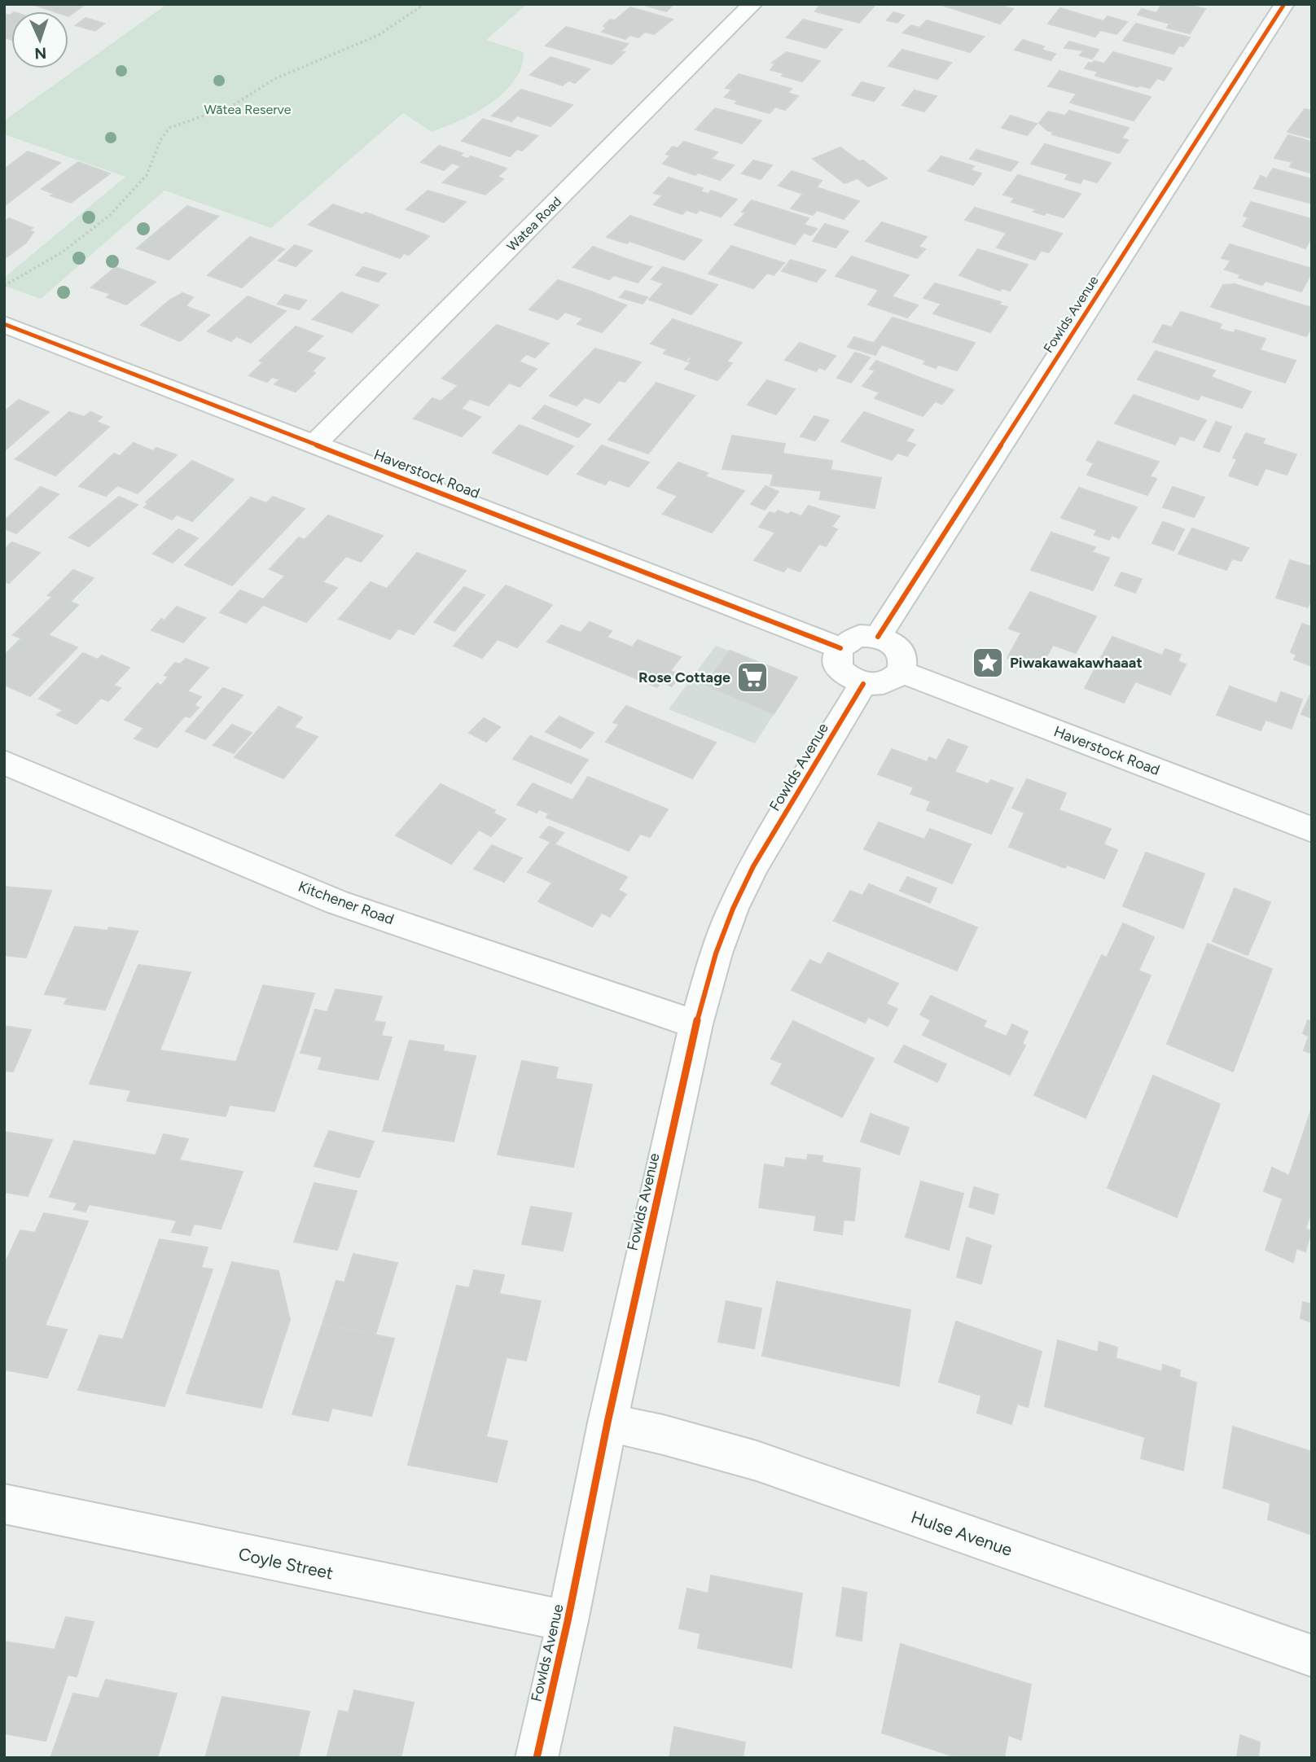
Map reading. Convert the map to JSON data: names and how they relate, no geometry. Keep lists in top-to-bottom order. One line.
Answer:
{"streets":{"street":["Watea Road","Fowlds Avenue","Haverstock Road","Kitchener Road","Hulse Avenue","Coyle Street"]},"crossings":[["Watea Road","Haverstock Road"],["Fowlds Avenue","Haverstock Road"],["Fowlds Avenue","Kitchener Road"],["Fowlds Avenue","Hulse Avenue"],["Fowlds Avenue","Coyle Street"]],"parks":["Wātea Reserve"],"places":{"place":["Piwakawakawhaaat"],"supermarket":["Rose Cottage"]},"north":"bottom"}
